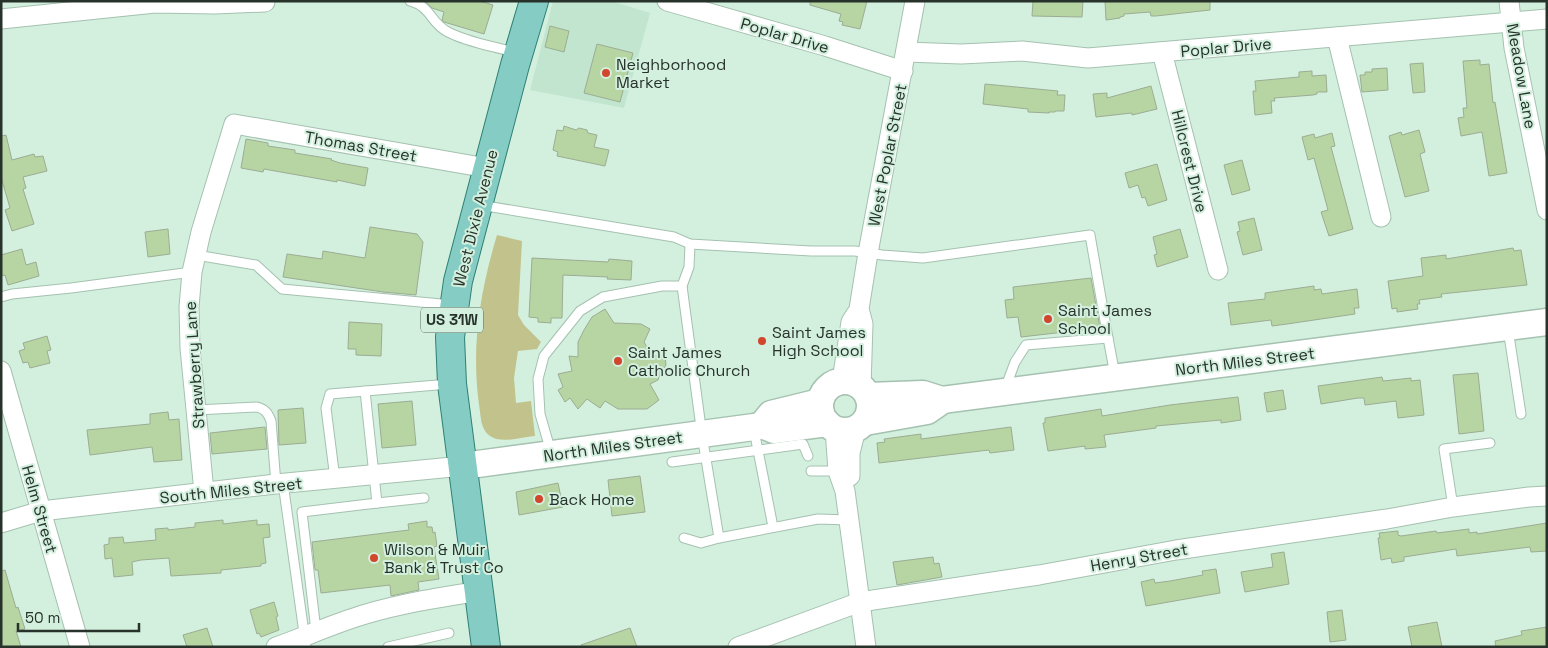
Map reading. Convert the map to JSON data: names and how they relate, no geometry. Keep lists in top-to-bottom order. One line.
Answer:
{"streets":{"main road":["West Dixie Avenue","US 31W","North Miles Street"],"street":["Poplar Drive","Meadow Lane","Thomas Street","West Poplar Street","Hillcrest Drive","Strawberry Lane","South Miles Street","Helm Street","Henry Street"]},"crossings":[["Poplar Drive","Meadow Lane"],["Poplar Drive","West Poplar Street"],["Poplar Drive","Hillcrest Drive"],["Thomas Street","West Dixie Avenue"],["Thomas Street","Strawberry Lane"],["West Poplar Street","North Miles Street"],["West Dixie Avenue","North Miles Street"],["West Dixie Avenue","South Miles Street"],["North Miles Street","South Miles Street"],["Strawberry Lane","South Miles Street"],["South Miles Street","Helm Street"]],"places":["Neighborhood Market","Saint James School","Saint James High School","Saint James Catholic Church","Back Home","Wilson & Muir Bank & Trust Co"],"scale_bar":"50 m"}
